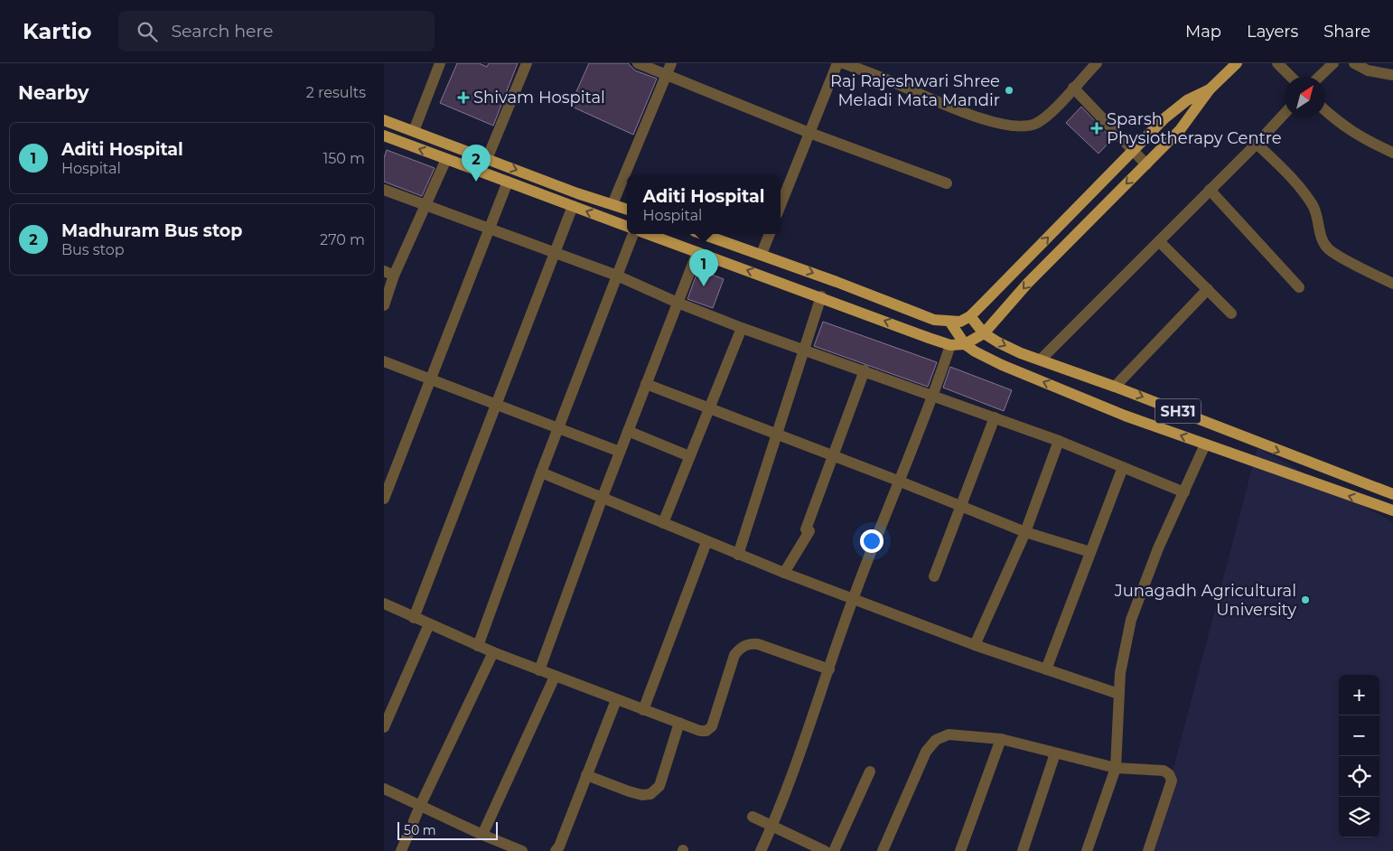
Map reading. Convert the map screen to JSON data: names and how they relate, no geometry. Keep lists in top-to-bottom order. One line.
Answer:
{"streets":{"main road":["SH31"]},"places":{"other":["Raj Rajeshwari Shree Meladi Mata Mandir","Junagadh Agricultural University"],"health":["Shivam Hospital","Sparsh Physiotherapy Centre"]},"scale_bar":"50 m","north":"top right","page":{"header":"Kartio","search":"Search here","nav":["Map","Layers","Share"],"heading":["Nearby","2 results"],"list":[{"mark":"1","name":"Aditi Hospital","note":"Hospital","value":"150 m"},{"mark":"2","name":"Madhuram Bus stop","note":"Bus stop","value":"270 m"}],"pins":["2","1"],"popup":["Aditi Hospital","Hospital"],"map_buttons":["+","−"],"scale":"50 m"}}
